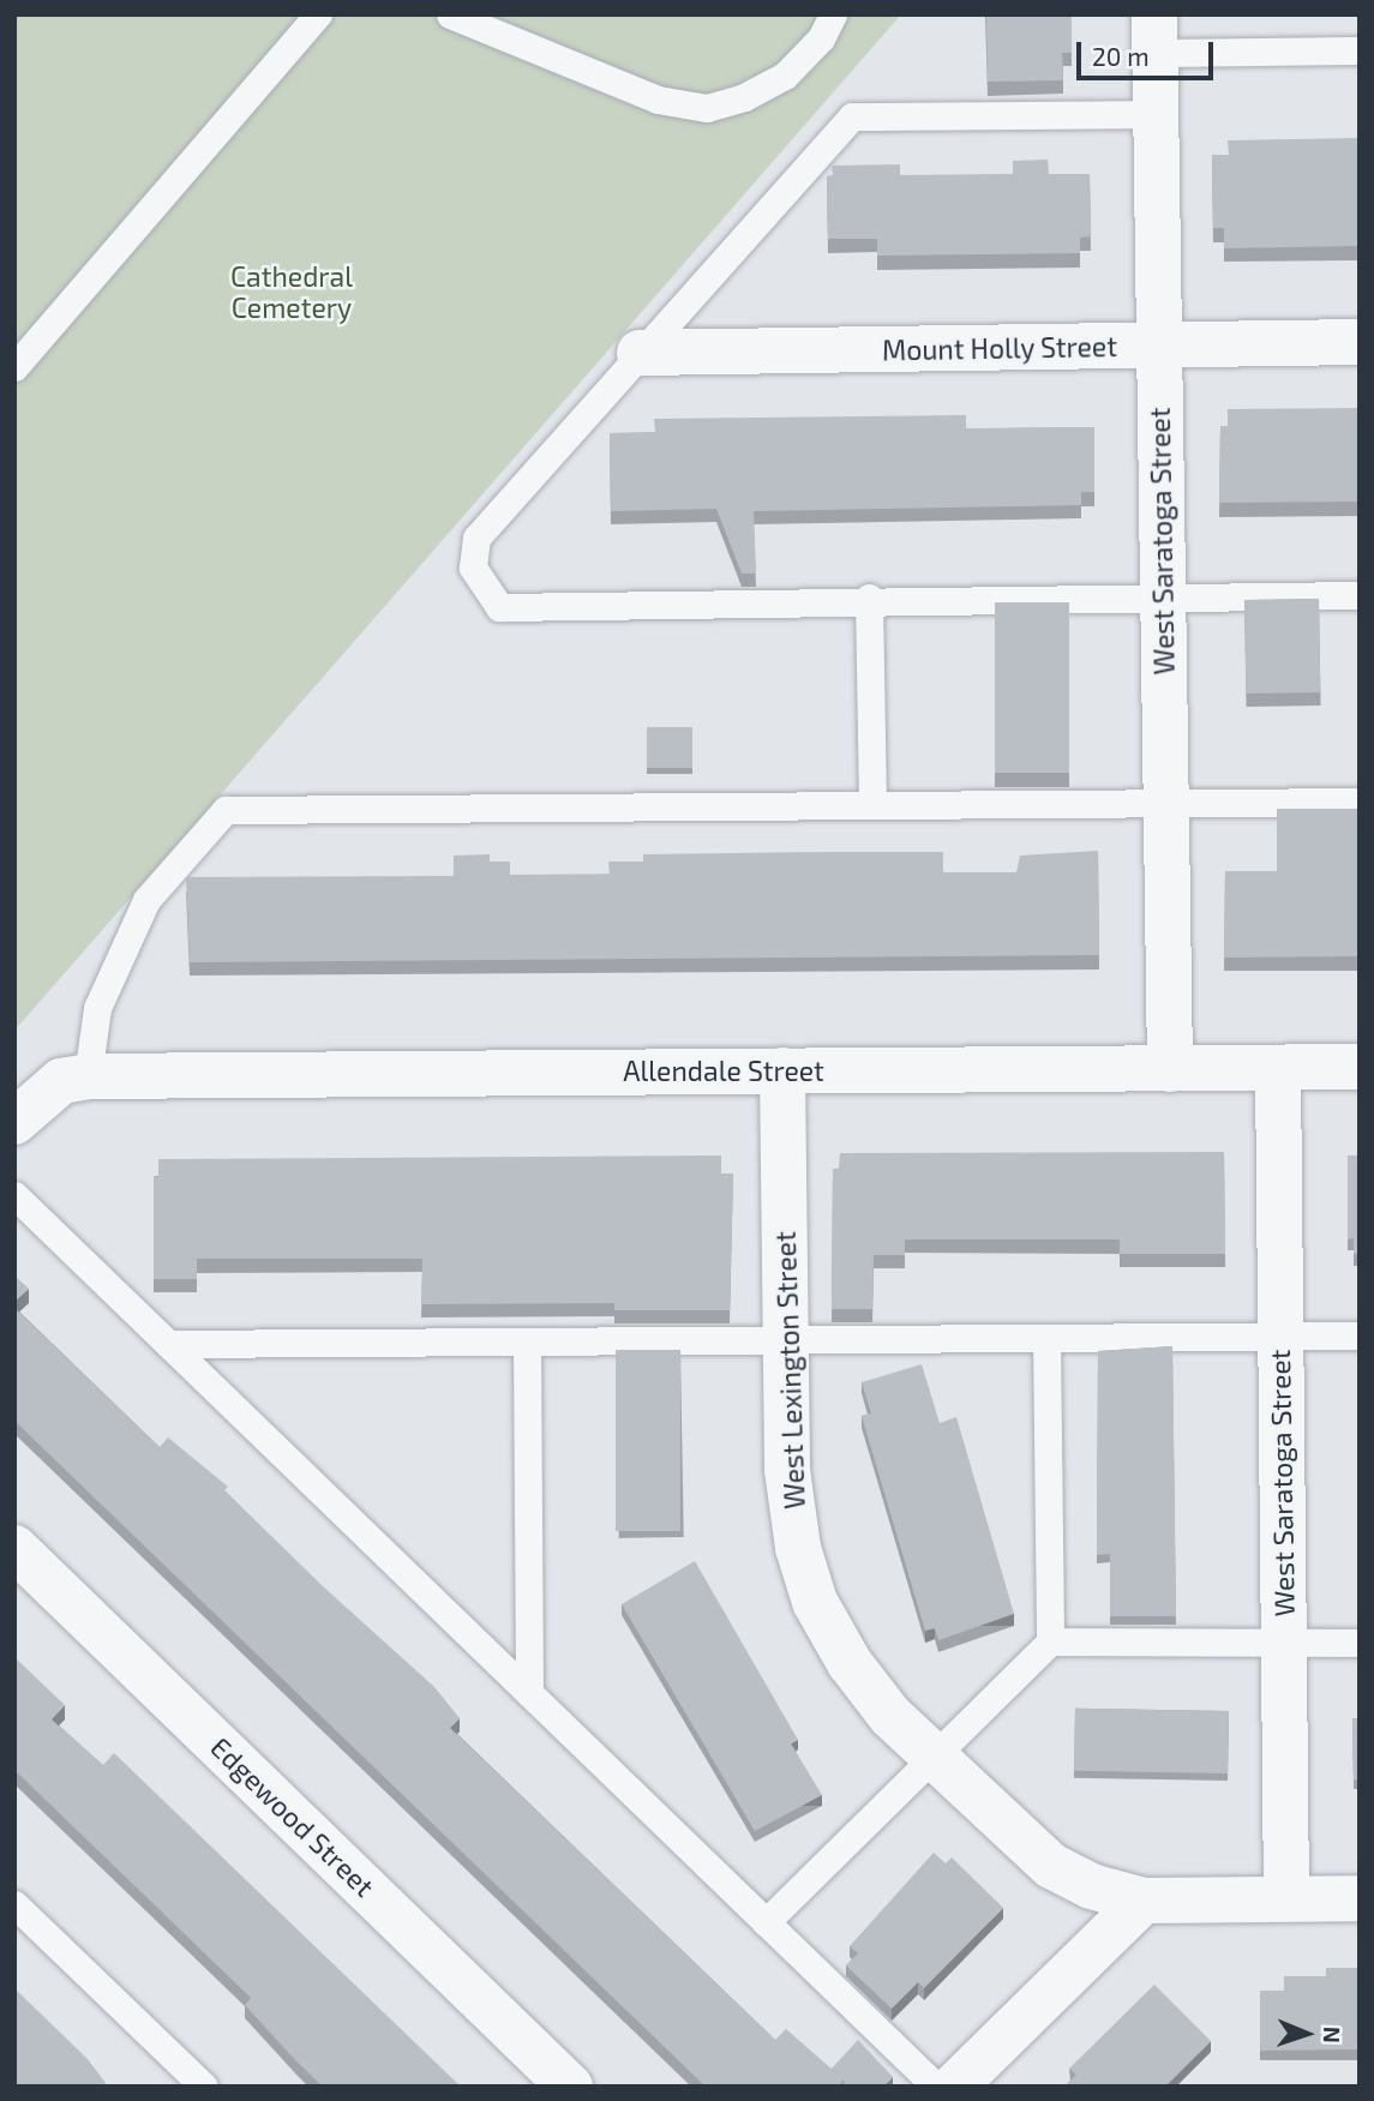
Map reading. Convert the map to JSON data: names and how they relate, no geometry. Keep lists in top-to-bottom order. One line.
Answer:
{"streets":{"street":["Mount Holly Street","West Saratoga Street","Allendale Street","West Lexington Street","Edgewood Street"]},"crossings":[["Mount Holly Street","West Saratoga Street"],["West Saratoga Street","Allendale Street"],["West Saratoga Street","West Lexington Street"],["Allendale Street","West Lexington Street"]],"parks":["Cathedral Cemetery"],"scale_bar":"20 m","north":"right"}
